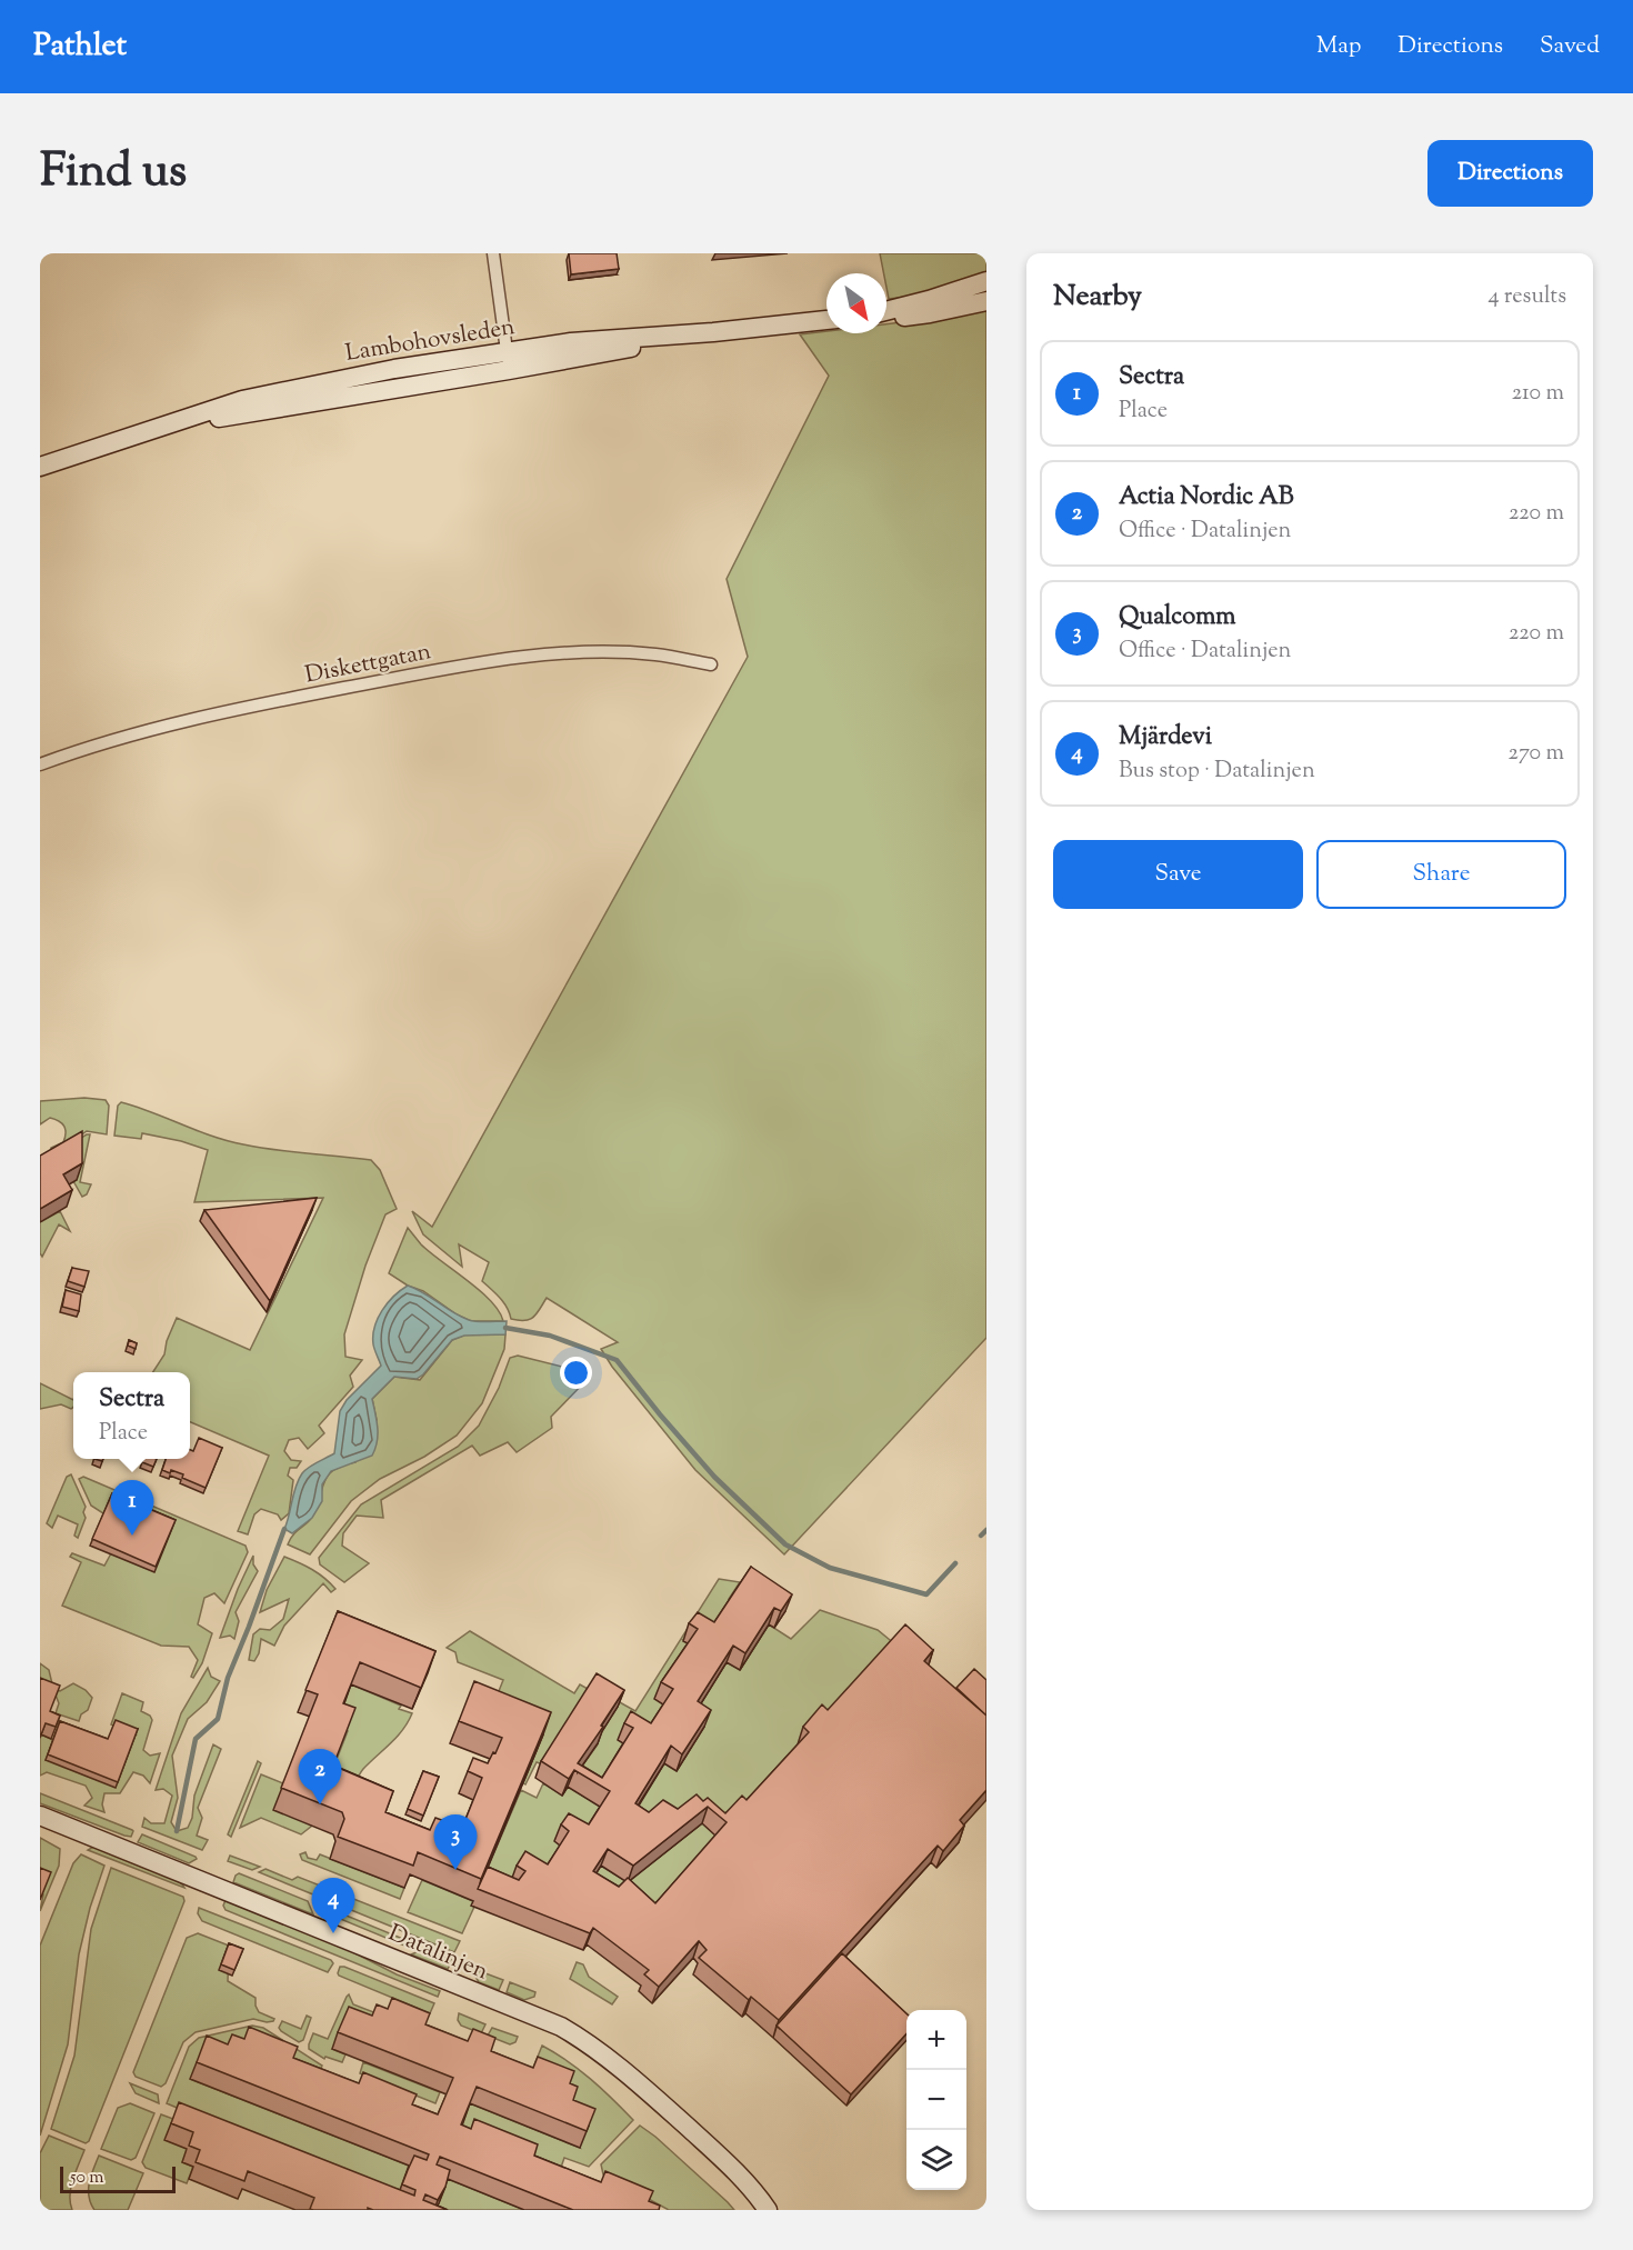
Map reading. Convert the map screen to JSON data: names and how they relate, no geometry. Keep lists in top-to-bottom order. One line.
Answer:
{"streets":{"main road":["Lambohovsleden","Datalinjen"],"street":["Diskettgatan"]},"scale_bar":"50 m","north":"bottom right","page":{"header":"Pathlet","nav":["Map","Directions","Saved"],"title":"Find us","buttons":["Directions",["Save","Share"]],"heading":["Nearby","4 results"],"list":[{"mark":"1","name":"Sectra","note":"Place","value":"210 m"},{"mark":"2","name":"Actia Nordic AB","note":"Office · Datalinjen","value":"220 m"},{"mark":"3","name":"Qualcomm","note":"Office · Datalinjen","value":"220 m"},{"mark":"4","name":"Mjärdevi","note":"Bus stop · Datalinjen","value":"270 m"}],"popup":["Sectra","Place"],"pins":["1","2","3","4"],"map_buttons":["+","−"],"scale":"50 m"}}
